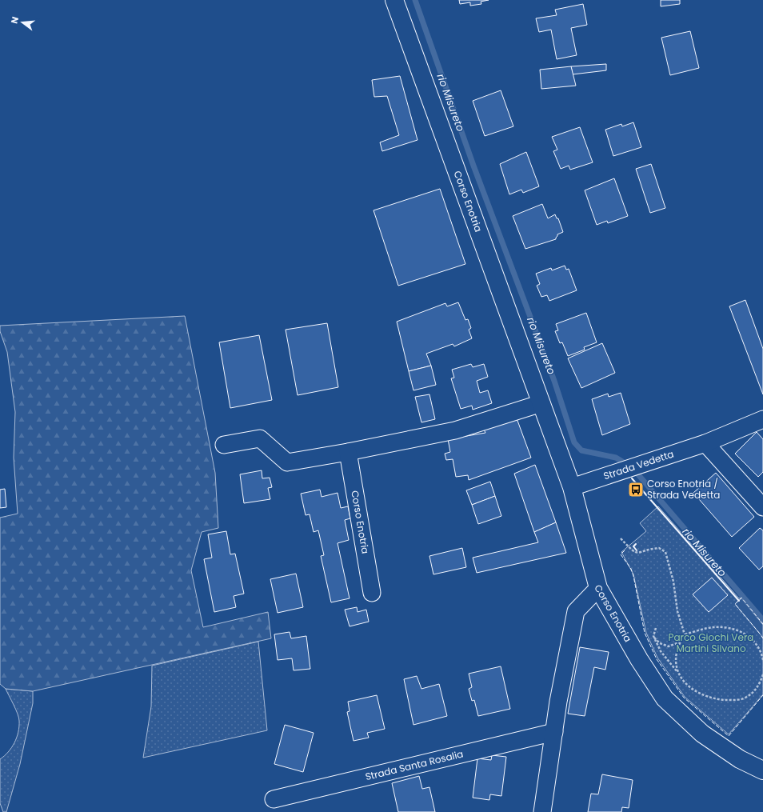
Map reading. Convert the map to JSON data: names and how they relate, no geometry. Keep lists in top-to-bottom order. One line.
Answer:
{"streets":{"main road":["Corso Enotria"],"street":["Strada Vedetta","Strada Santa Rosalia"]},"crossings":[["Corso Enotria","Strada Vedetta"]],"water":["rio Misureto"],"parks":["Parco Giochi Vera Martini Silvano"],"places":{"bus stop":["Corso Enotria / Strada Vedetta"]},"north":"left"}
